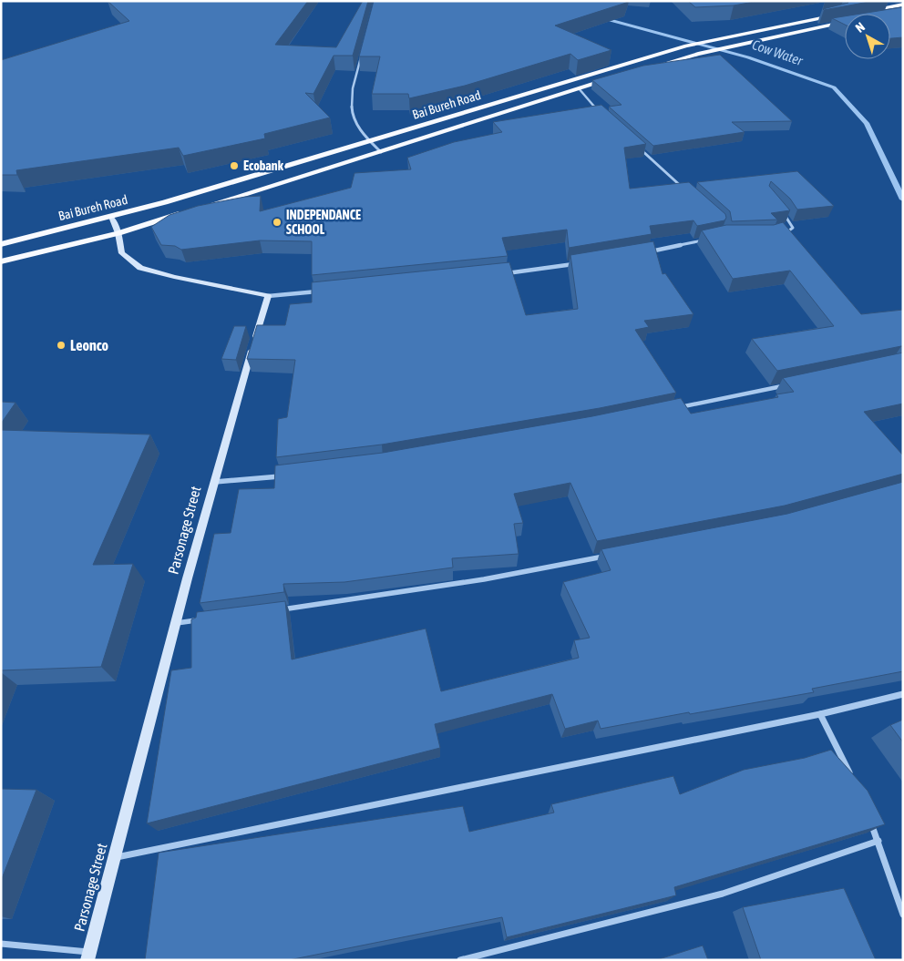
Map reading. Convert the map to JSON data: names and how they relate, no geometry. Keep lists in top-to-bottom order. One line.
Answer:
{"streets":{"highway":["Bai Bureh Road"],"main road":["Parsonage Street"]},"water":["Cow Water"],"places":["Ecobank","INDEPENDANCE SCHOOL","Leonco"],"north":"top left"}
